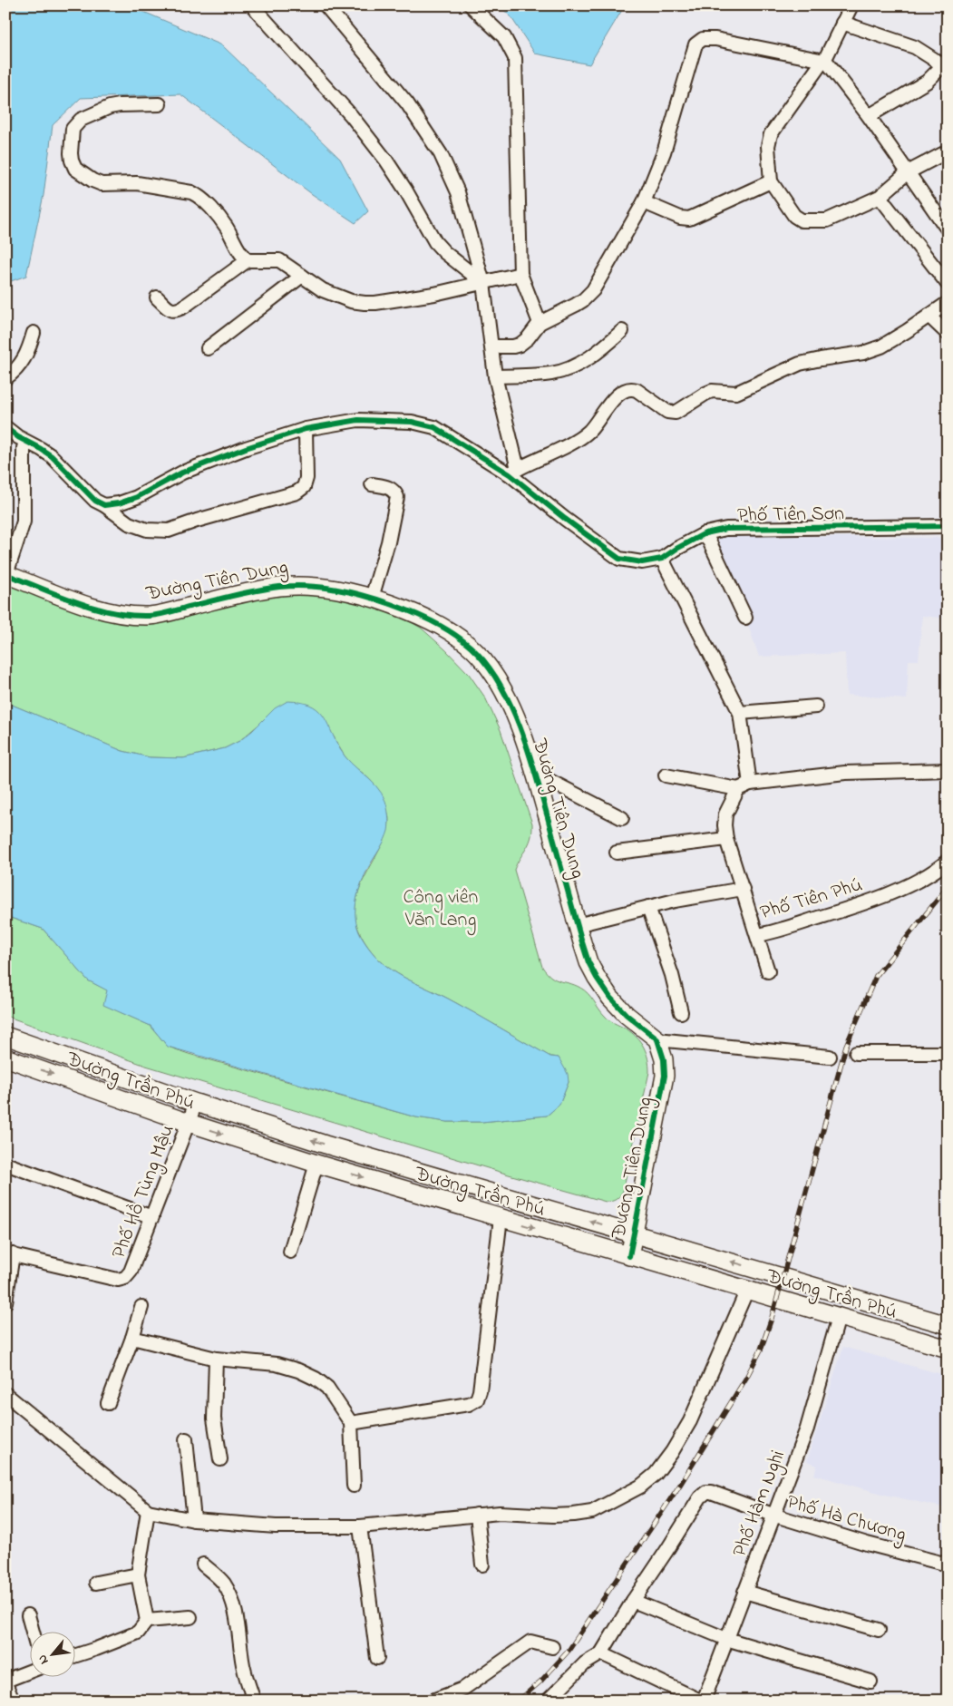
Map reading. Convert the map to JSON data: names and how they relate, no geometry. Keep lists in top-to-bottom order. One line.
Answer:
{"streets":{"main road":["Đường Tiên Dung","Đường Trần Phú"],"street":["Phố Tiên Sơn","Phố Tiên Phú","Phố Hồ Tùng Mậu","Phố Hàm Nghi","Phố Hà Chương"]},"crossings":[["Đường Tiên Dung","Đường Trần Phú"],["Đường Trần Phú","Phố Hồ Tùng Mậu"],["Đường Trần Phú","Phố Hàm Nghi"],["Phố Hàm Nghi","Phố Hà Chương"]],"parks":["Công viên Văn Lang"],"north":"bottom left"}
